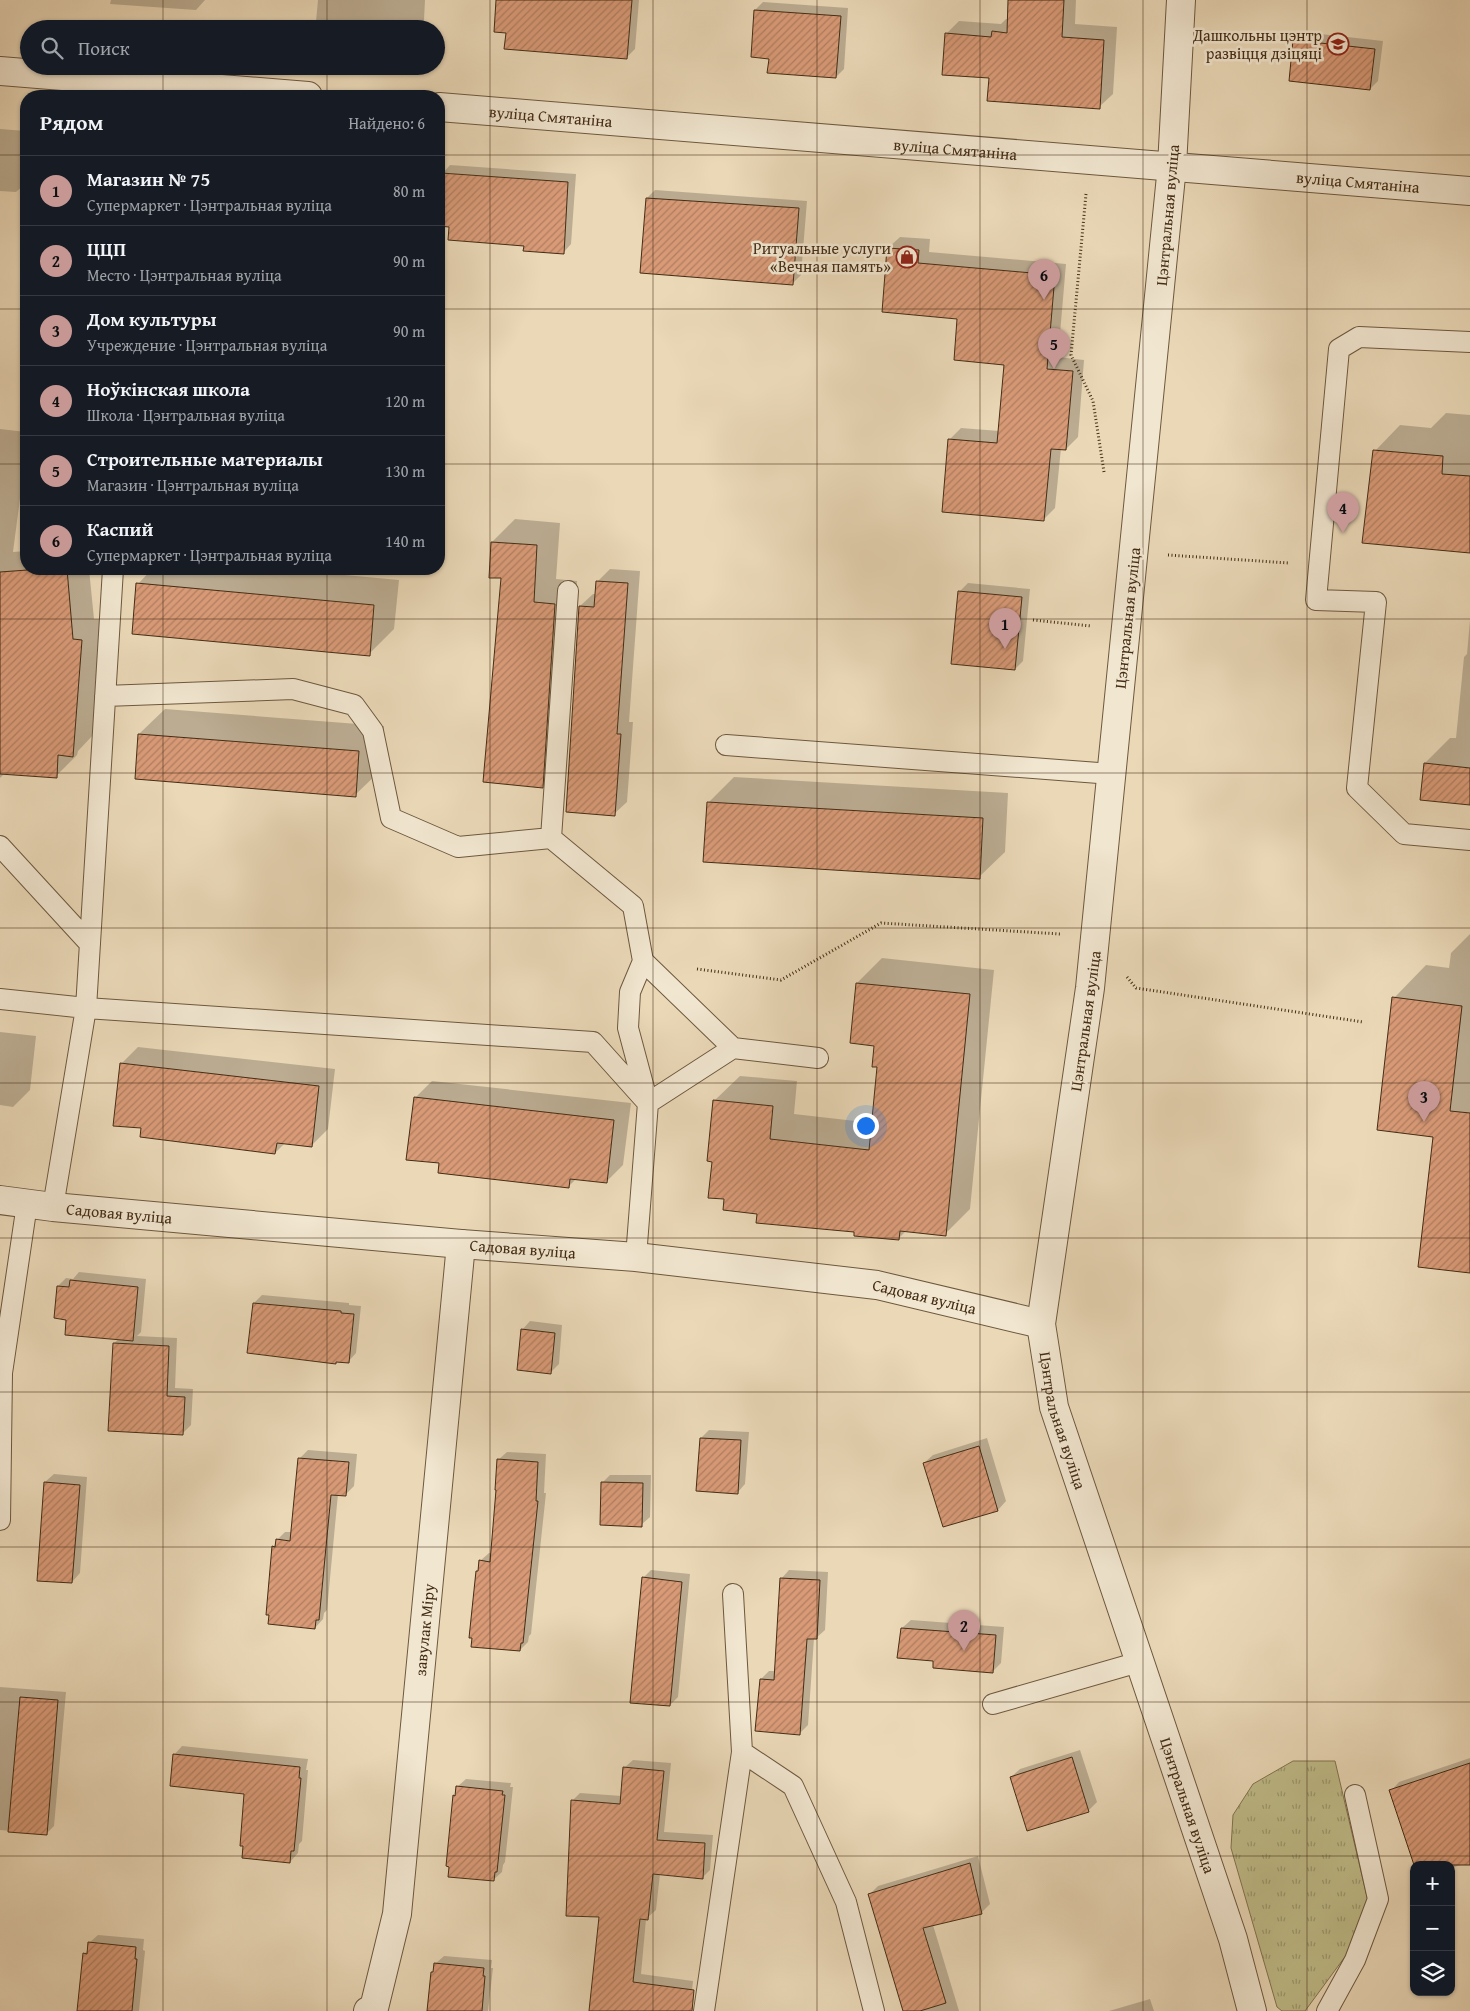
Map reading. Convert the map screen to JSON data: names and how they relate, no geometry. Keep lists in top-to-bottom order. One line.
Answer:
{"streets":{"street":["вуліца Смятаніна","Цэнтральная вуліца","Садовая вуліца","завулак Міру"]},"crossings":[["вуліца Смятаніна","Цэнтральная вуліца"],["Цэнтральная вуліца","Садовая вуліца"],["Садовая вуліца","завулак Міру"]],"places":{"school or university":["Дашкольны цэнтр развіцця дзіцяці"],"shop":["Ритуальные услуги «Вечная память»"]},"page":{"search":"Поиск","heading":["Рядом","Найдено: 6"],"list":[{"mark":"1","name":"Магазин № 75","note":"Супермаркет · Цэнтральная вуліца","value":"80 m"},{"mark":"2","name":"ЦЦП","note":"Место · Цэнтральная вуліца","value":"90 m"},{"mark":"3","name":"Дом культуры","note":"Учреждение · Цэнтральная вуліца","value":"90 m"},{"mark":"4","name":"Ноўкінская школа","note":"Школа · Цэнтральная вуліца","value":"120 m"},{"mark":"5","name":"Строительные материалы","note":"Магазин · Цэнтральная вуліца","value":"130 m"},{"mark":"6","name":"Каспий","note":"Супермаркет · Цэнтральная вуліца","value":"140 m"}],"pins":["6","5","4","1","3","2"],"map_buttons":["+","−"]}}
